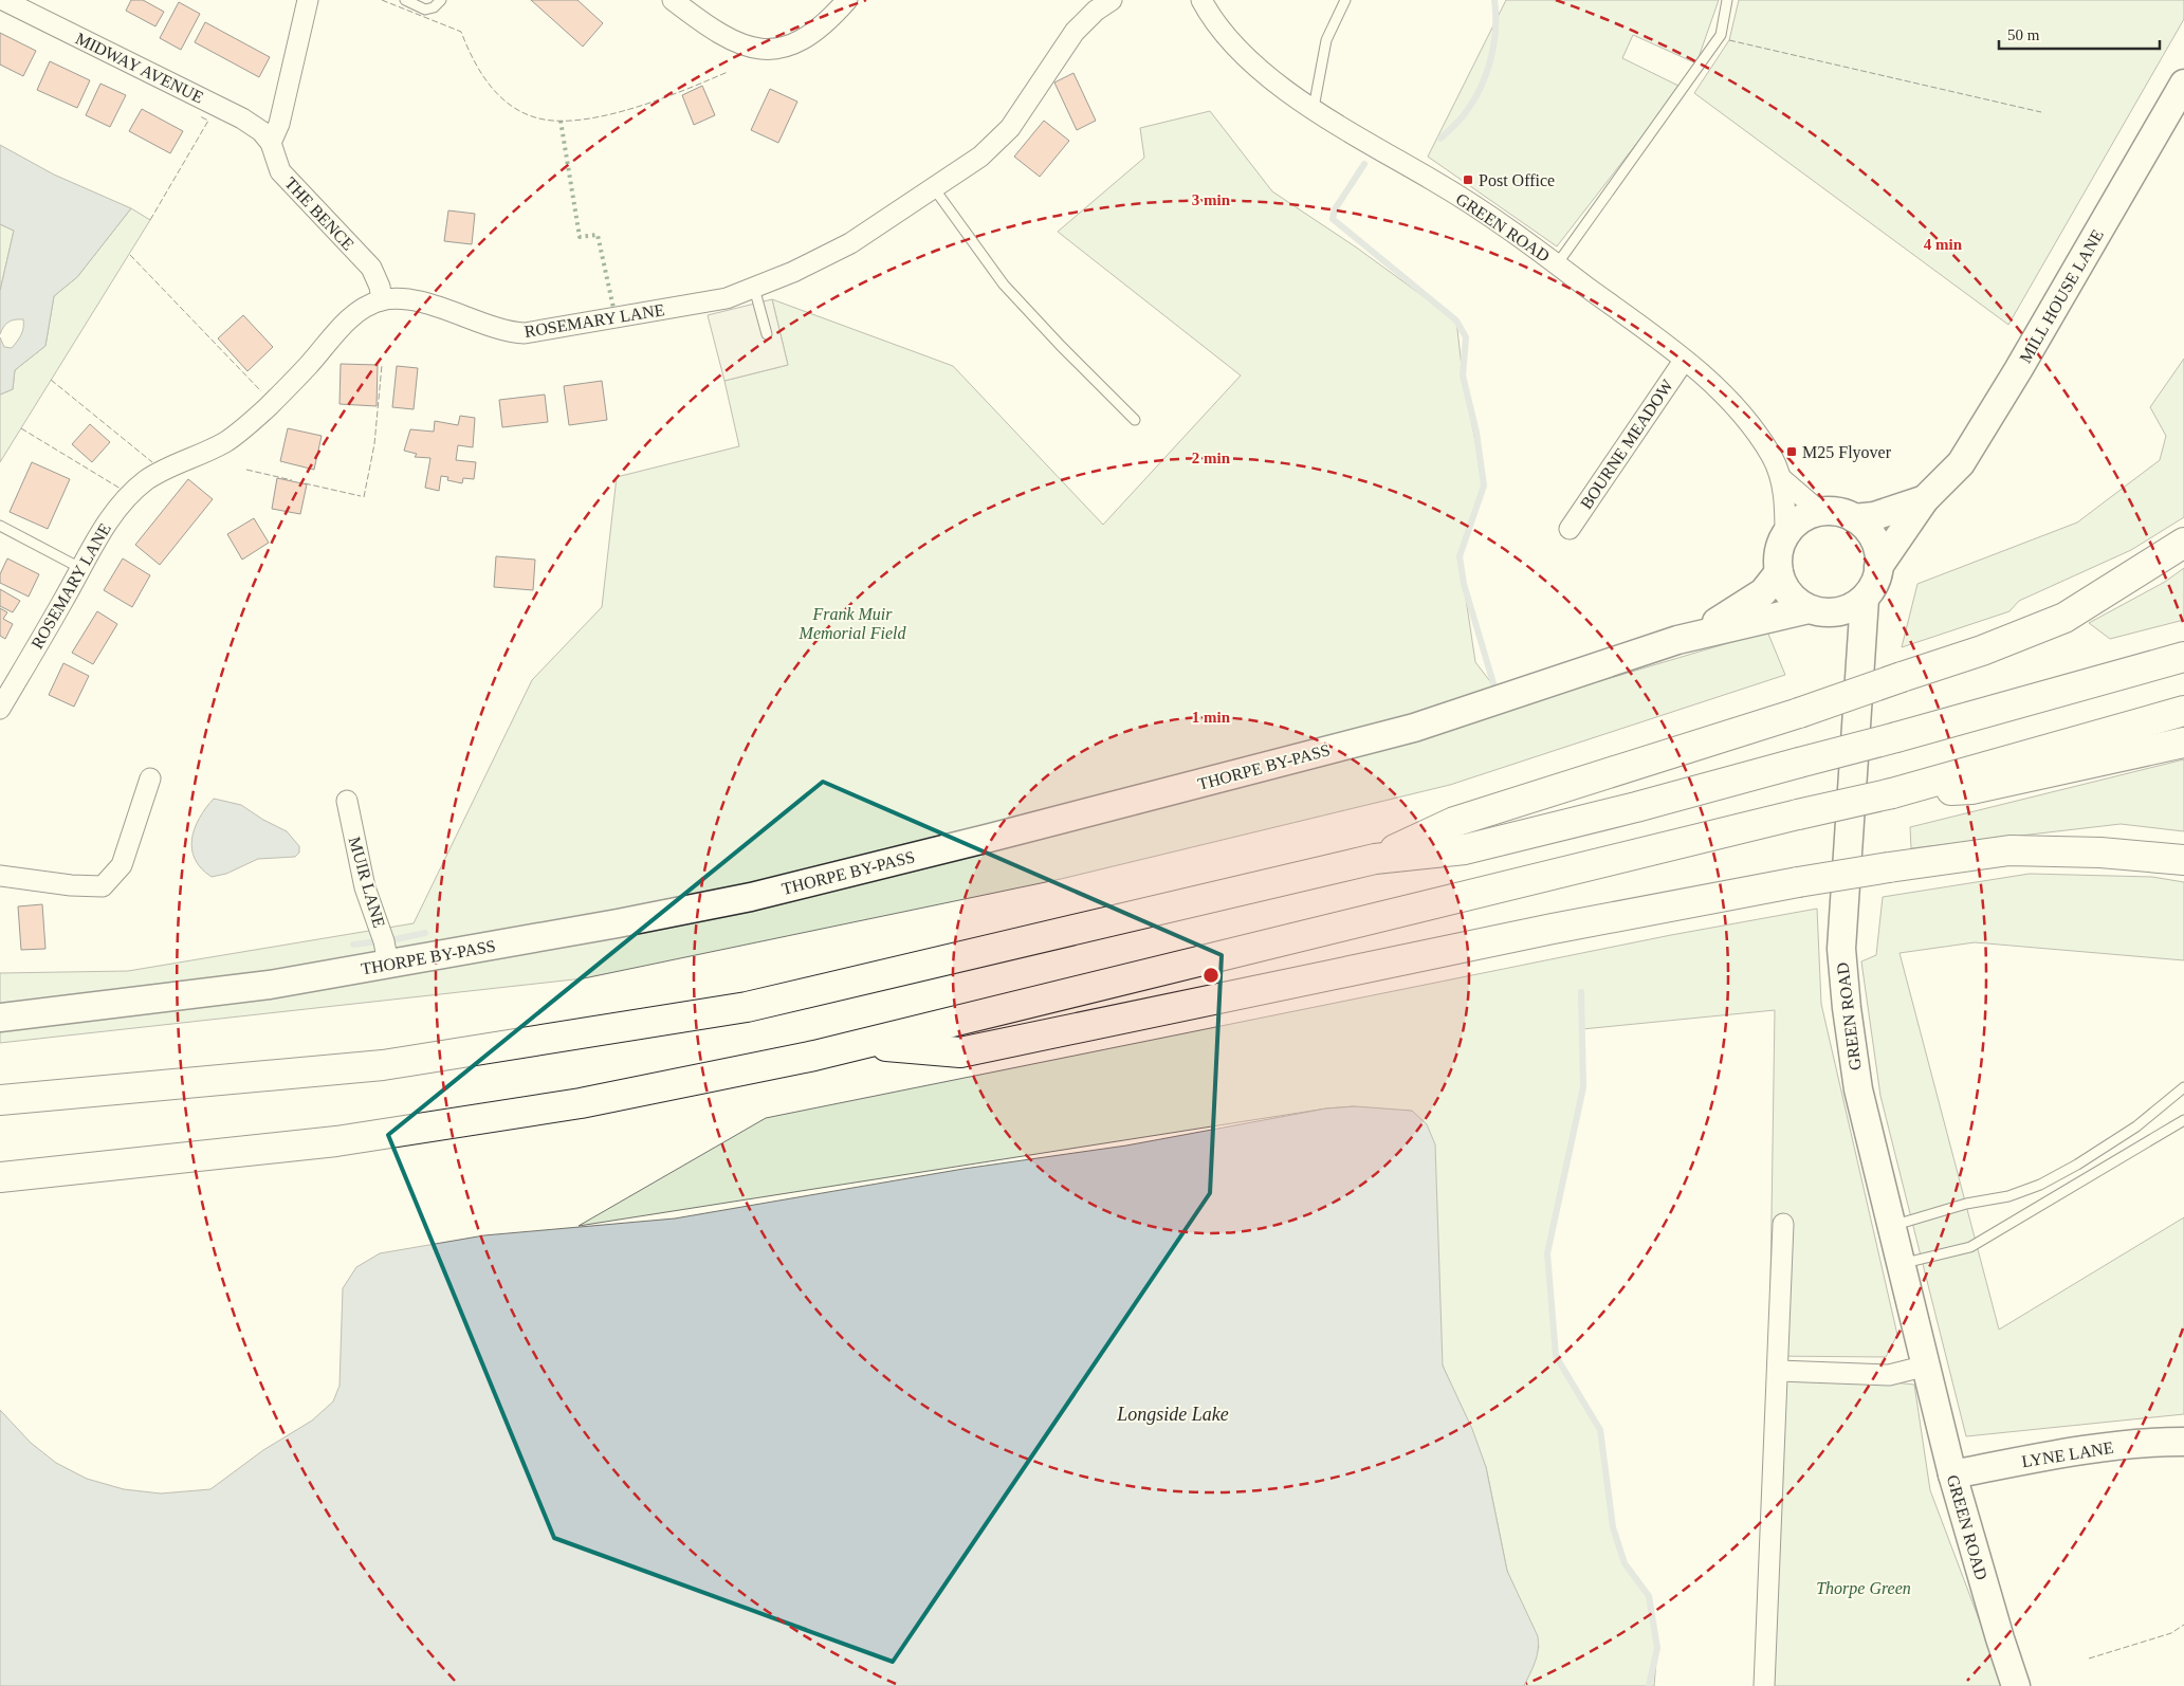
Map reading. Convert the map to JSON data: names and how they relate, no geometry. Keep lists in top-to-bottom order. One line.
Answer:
{"streets":{"main road":["GREEN ROAD","MILL HOUSE LANE","THORPE BY-PASS","LYNE LANE"],"street":["MIDWAY AVENUE","THE BENCE","ROSEMARY LANE","BOURNE MEADOW","MUIR LANE"]},"crossings":[["MIDWAY AVENUE","THE BENCE"],["THE BENCE","ROSEMARY LANE"],["GREEN ROAD","MILL HOUSE LANE"],["GREEN ROAD","BOURNE MEADOW"],["GREEN ROAD","THORPE BY-PASS"],["GREEN ROAD","LYNE LANE"],["MILL HOUSE LANE","THORPE BY-PASS"],["THORPE BY-PASS","MUIR LANE"]],"water":["Longside Lake"],"parks":["Frank Muir Memorial Field","Thorpe Green"],"places":{"transit":["Post Office","M25 Flyover"]},"scale_bar":"50 m","rings":["3 min","4 min","2 min","1 min"]}
